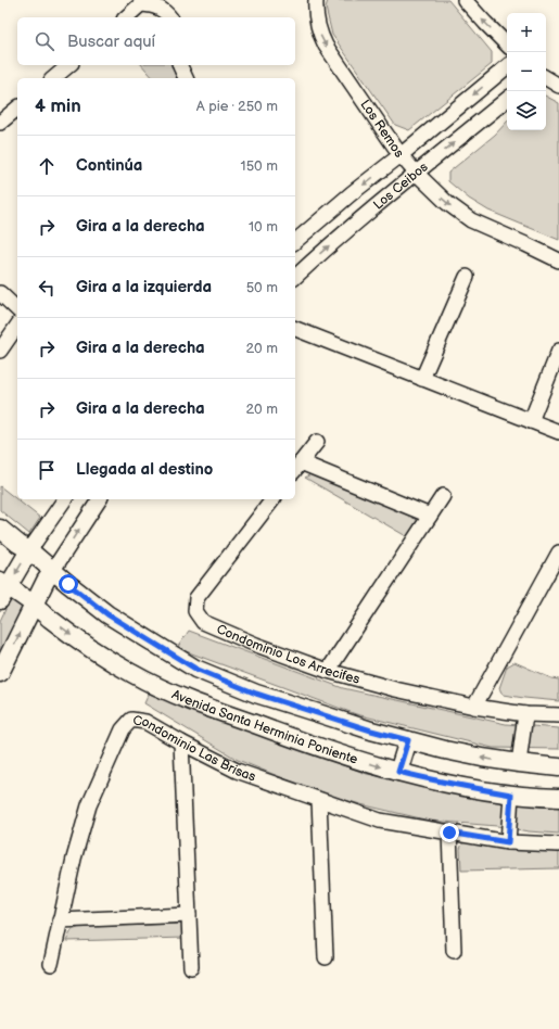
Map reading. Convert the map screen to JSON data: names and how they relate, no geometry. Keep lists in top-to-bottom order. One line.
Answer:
{"streets":{"street":["Los Remos","Los Ceibos","Condominio Los Arrecifes","Avenida Santa Herminia Poniente","Condominio Las Brisas"]},"crossings":[["Los Remos","Los Ceibos"]],"one_way":["Los Remos"],"page":{"map_buttons":["+","−"],"search":"Buscar aquí","heading":["4 min","A pie · 250 m"],"list":[["Continúa","150 m"],["Gira a la derecha","10 m"],["Gira a la izquierda","50 m"],["Gira a la derecha","20 m"],["Gira a la derecha","20 m"],"Llegada al destino"]}}
